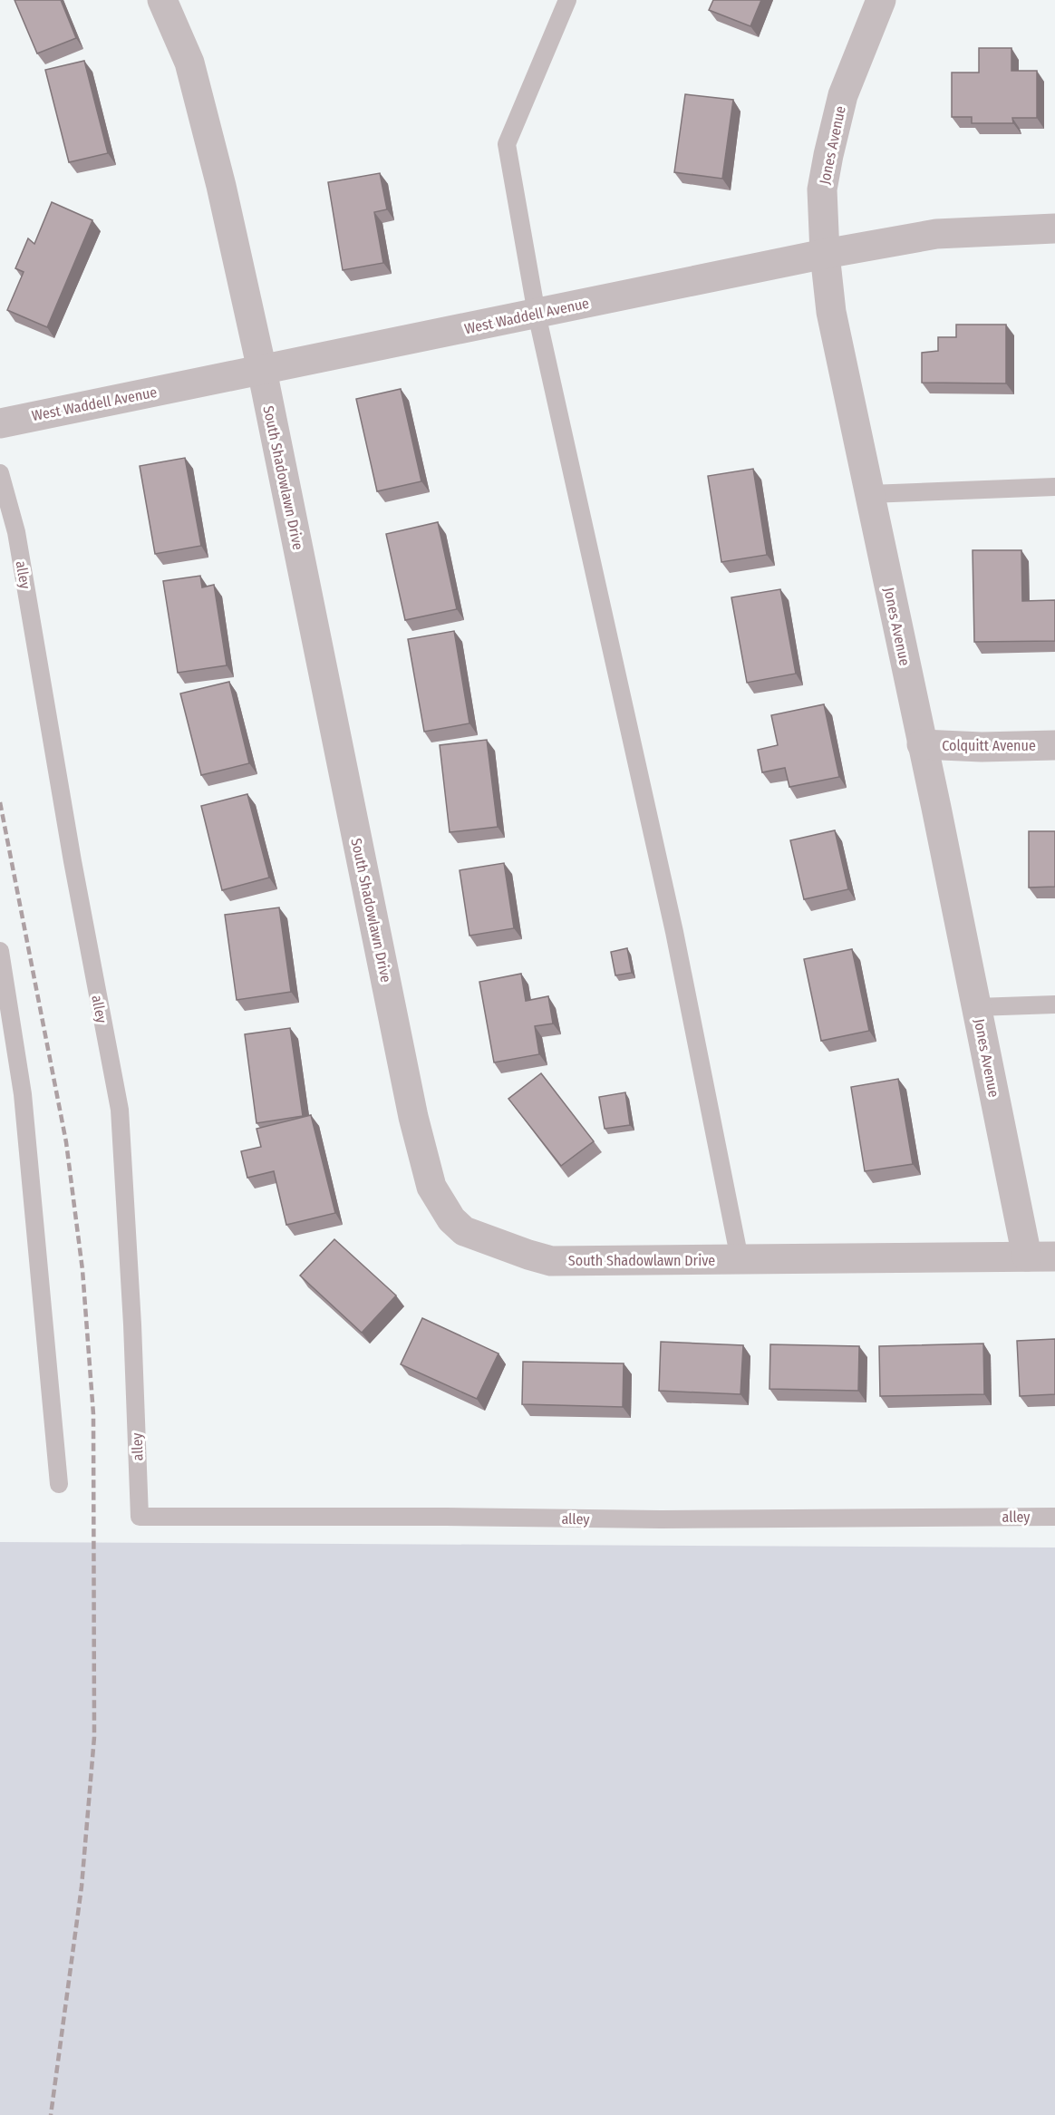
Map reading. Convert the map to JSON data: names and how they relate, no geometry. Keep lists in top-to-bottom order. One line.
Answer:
{"streets":{"street":["Jones Avenue","West Waddell Avenue","South Shadowlawn Drive","Colquitt Avenue"],"lane":["alley"]},"crossings":[["Jones Avenue","West Waddell Avenue"],["Jones Avenue","South Shadowlawn Drive"],["Jones Avenue","Colquitt Avenue"],["West Waddell Avenue","South Shadowlawn Drive"]]}
